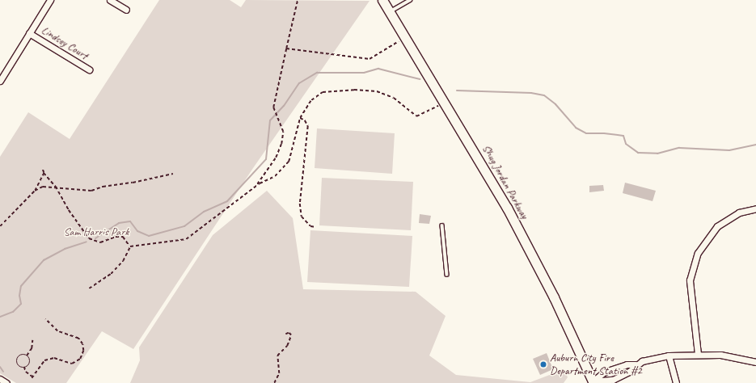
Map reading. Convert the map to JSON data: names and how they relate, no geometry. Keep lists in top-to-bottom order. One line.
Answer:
{"streets":{"main road":["Shug Jordan Parkway"],"street":["Lindsey Court"]},"parks":["Sam Harris Park"],"places":["Auburn City Fire Department Station #2"]}
